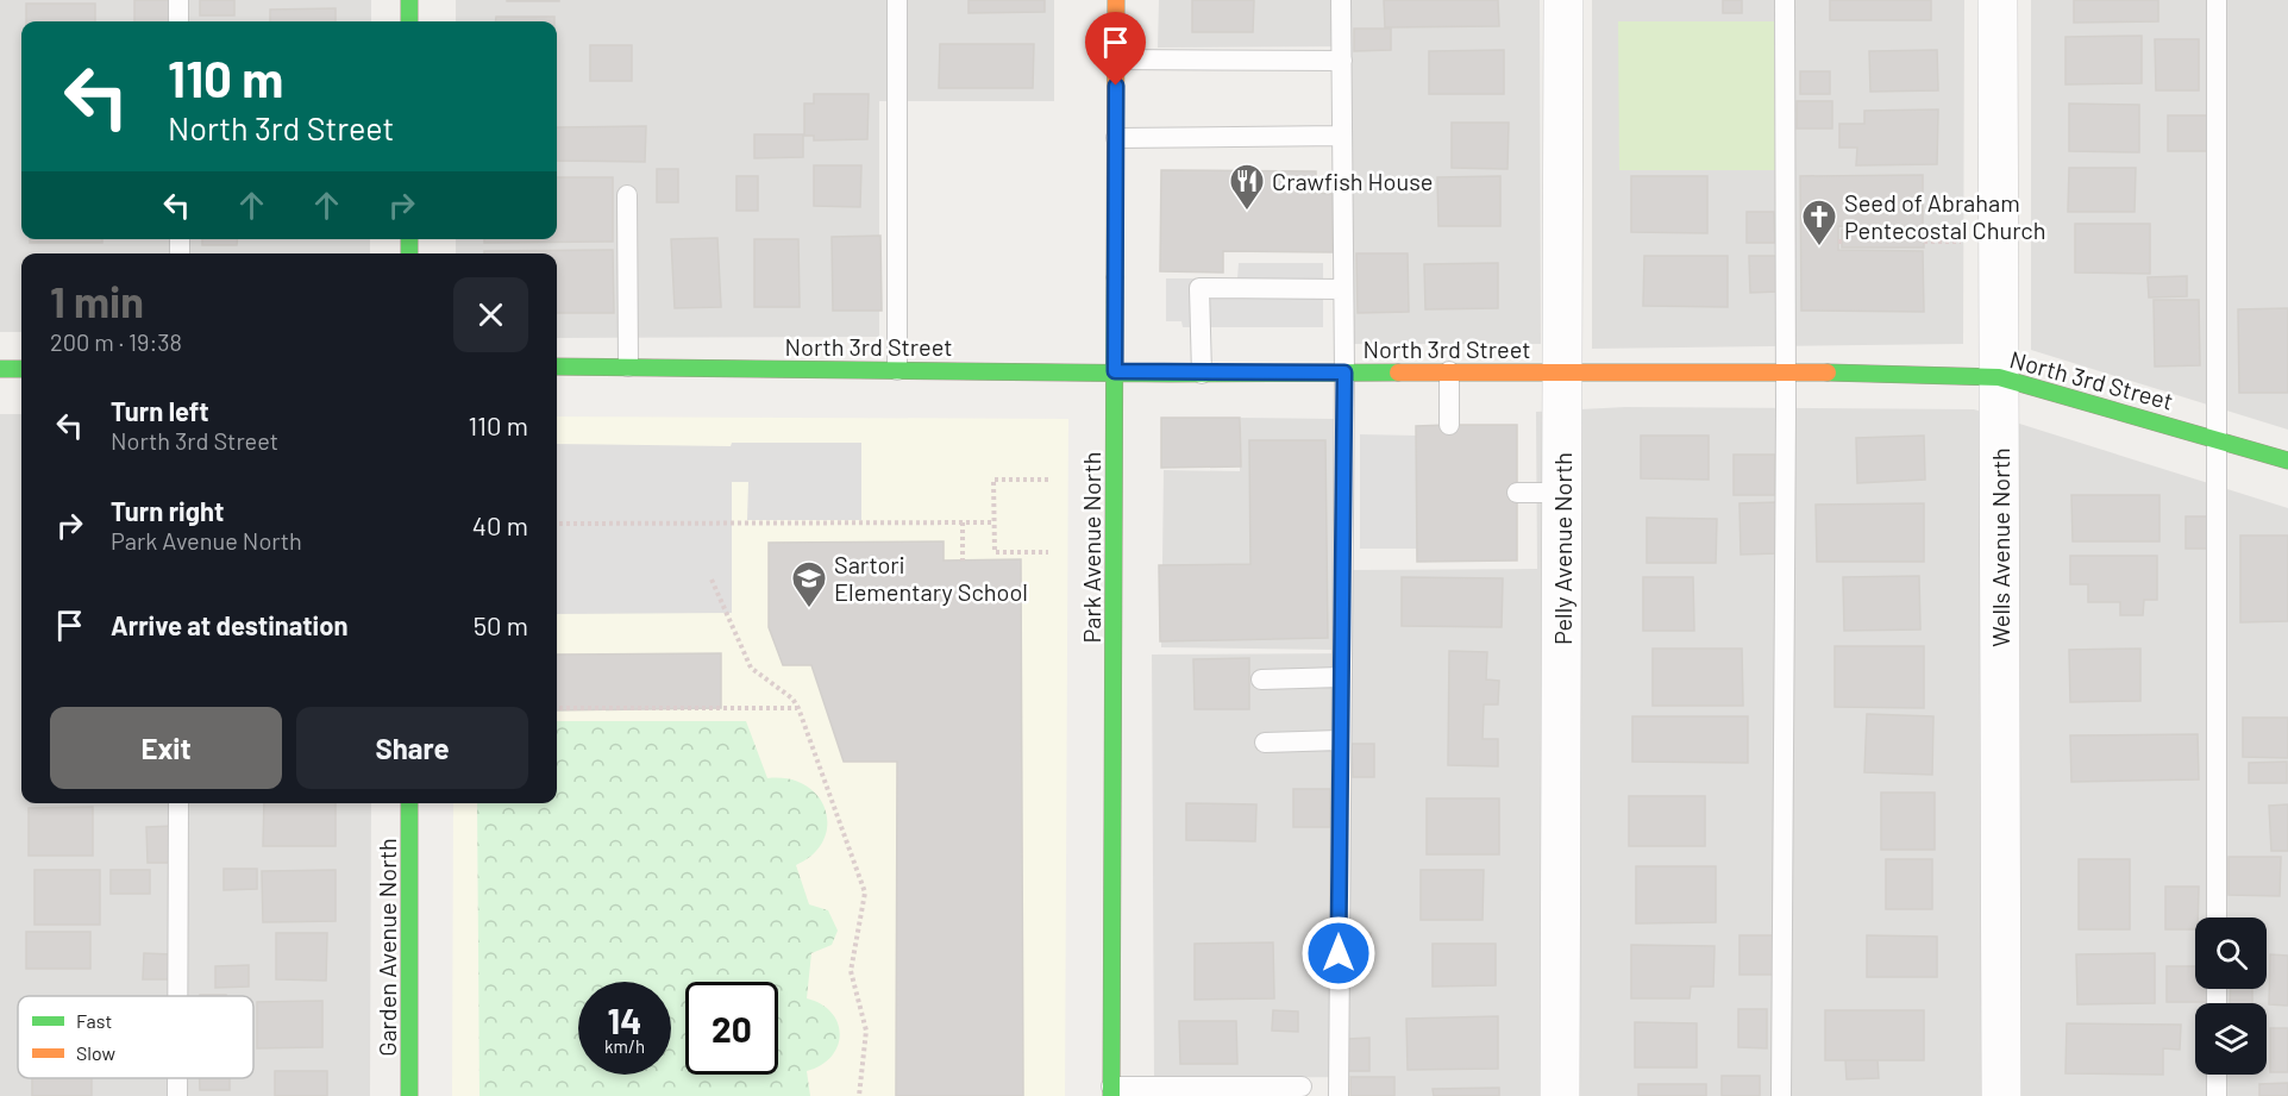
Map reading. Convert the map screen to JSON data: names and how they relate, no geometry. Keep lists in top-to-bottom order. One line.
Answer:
{"streets":{"main road":["North 3rd Street","Park Avenue North","Garden Avenue North"],"street":["Wells Avenue North","Pelly Avenue North"]},"crossings":[["North 3rd Street","Park Avenue North"],["North 3rd Street","Wells Avenue North"],["North 3rd Street","Pelly Avenue North"]],"places":{"restaurant":["Crawfish House"],"church":["Seed of Abraham Pentecostal Church"],"school or university":["Sartori Elementary School"]},"legend":["Fast","Slow"],"page":{"turn":["110 m","North 3rd Street"],"heading":["1 min","200 m · 19:38"],"list":[{"name":"Turn left","note":"North 3rd Street","value":"110 m"},{"name":"Turn right","note":"Park Avenue North","value":"40 m"},{"name":"Arrive at destination","value":"50 m"}],"buttons":["Exit","Share"],"speed":"14 km/h","limit":"20"}}
